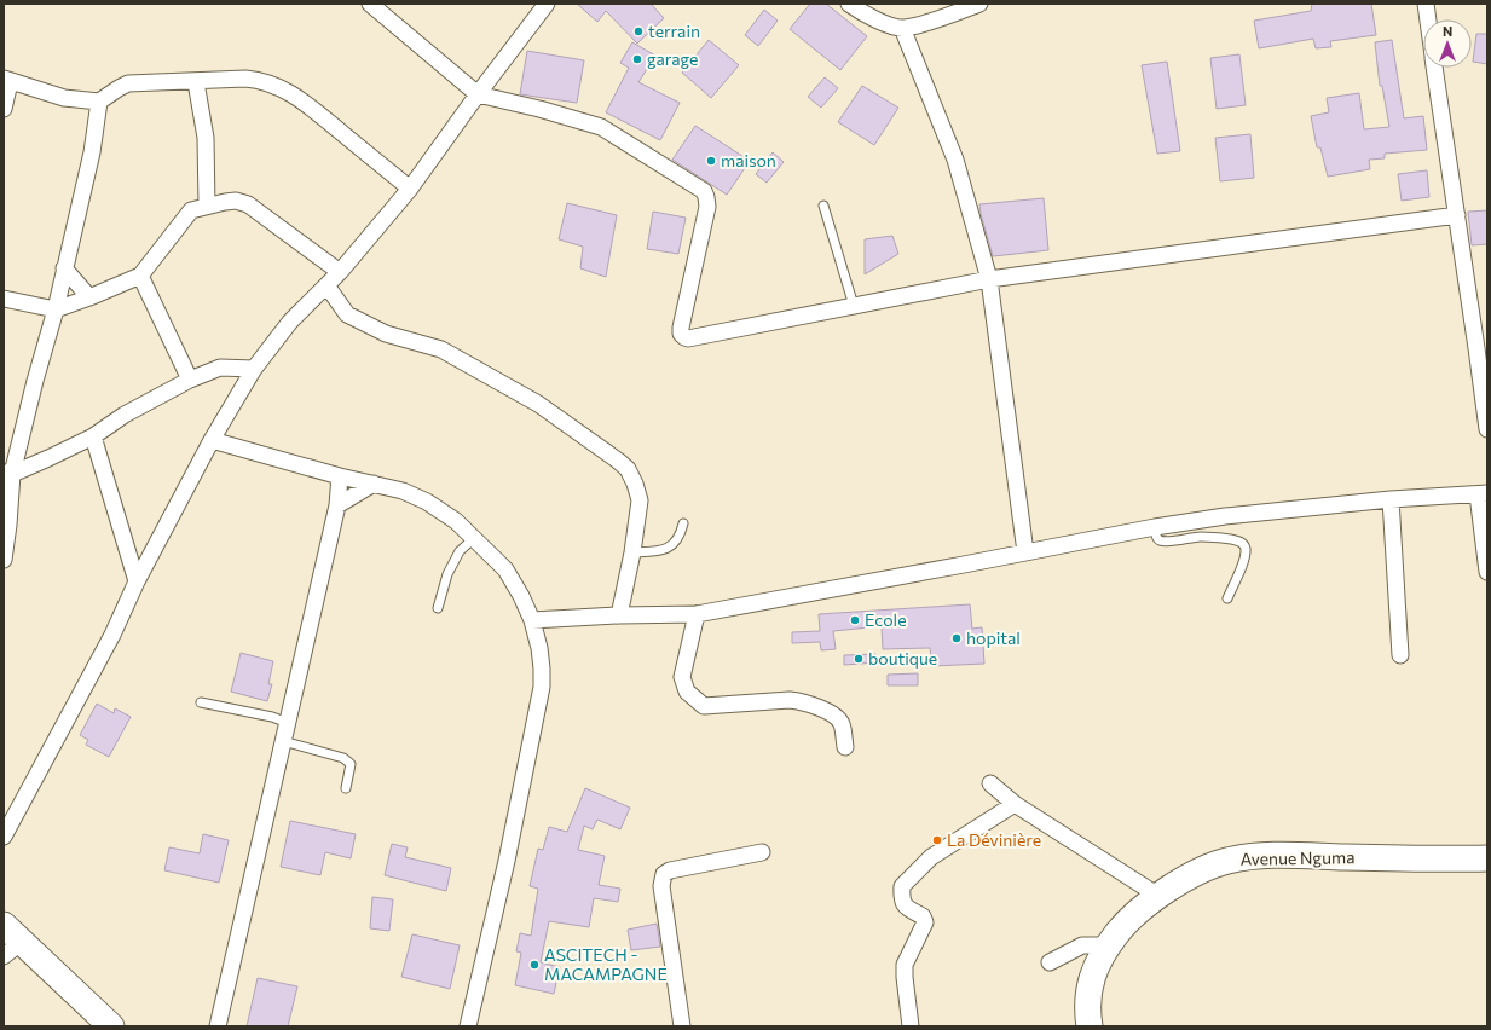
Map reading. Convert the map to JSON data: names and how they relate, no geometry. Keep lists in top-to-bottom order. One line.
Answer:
{"streets":{"main road":["Avenue Nguma"]},"places":["terrain","garage","maison","Ecole","hopital","boutique","La Dévinière","ASCITECH - MACAMPAGNE"],"north":"top"}
